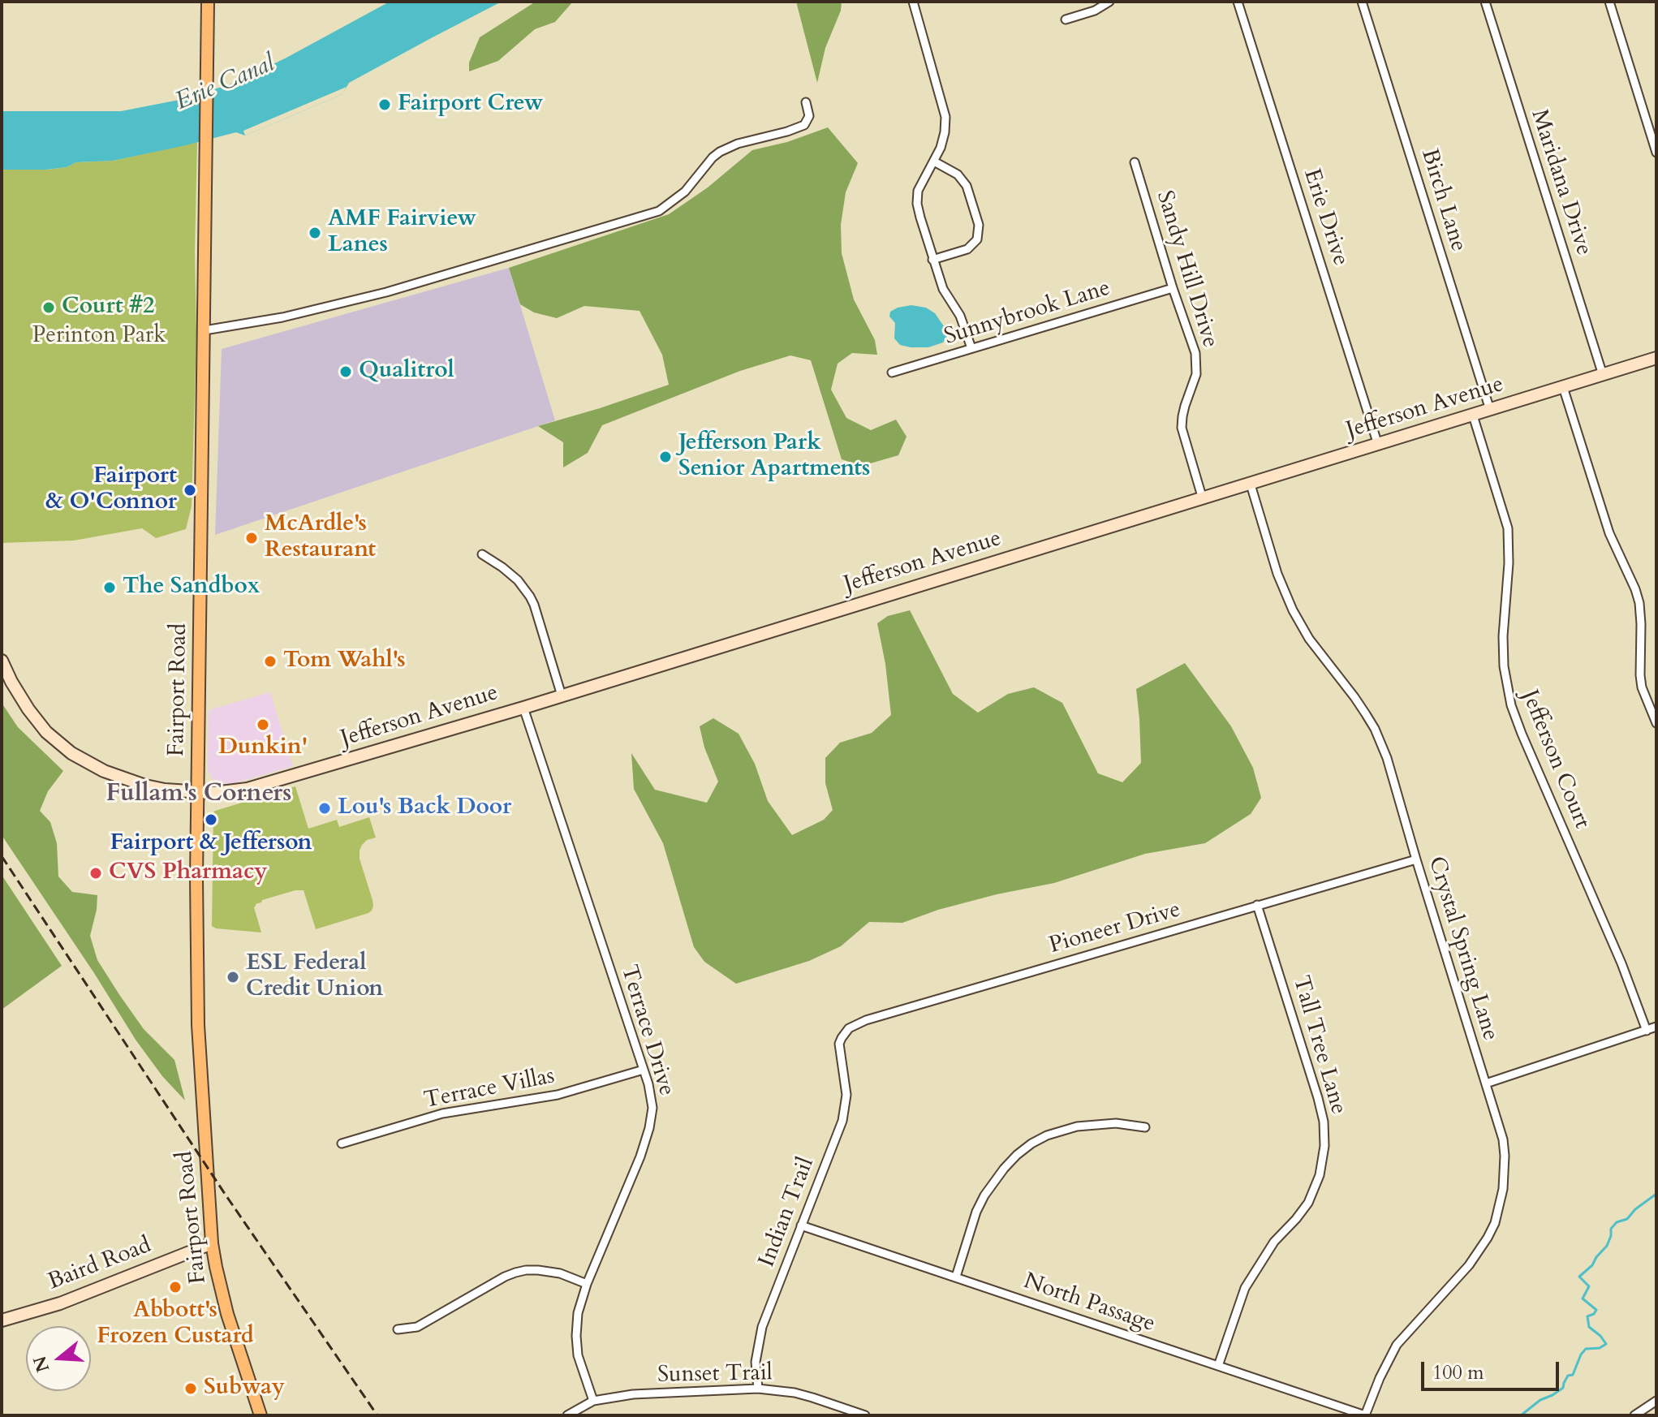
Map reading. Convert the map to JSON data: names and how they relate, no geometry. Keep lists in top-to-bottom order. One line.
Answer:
{"streets":{"main road":["Fairport Road"],"street":["Maridana Drive","Birch Lane","Erie Drive","Sandy Hill Drive","Sunnybrook Lane","Jefferson Avenue","Jefferson Court","Pioneer Drive","Crystal Spring Lane","Terrace Drive","Tall Tree Lane","Terrace Villas","Indian Trail","Baird Road","North Passage","Sunset Trail"]},"crossings":[["Maridana Drive","Jefferson Avenue"],["Birch Lane","Jefferson Avenue"],["Erie Drive","Jefferson Avenue"],["Sandy Hill Drive","Sunnybrook Lane"],["Sandy Hill Drive","Jefferson Avenue"],["Jefferson Avenue","Fairport Road"],["Jefferson Avenue","Jefferson Court"],["Jefferson Avenue","Crystal Spring Lane"],["Jefferson Avenue","Terrace Drive"],["Fairport Road","Baird Road"],["Pioneer Drive","Crystal Spring Lane"],["Pioneer Drive","Tall Tree Lane"],["Pioneer Drive","Indian Trail"],["Crystal Spring Lane","North Passage"],["Terrace Drive","Terrace Villas"],["Terrace Drive","Sunset Trail"],["Tall Tree Lane","North Passage"],["Indian Trail","North Passage"],["Indian Trail","Sunset Trail"]],"districts":["Fullam's Corners"],"water":["Erie Canal"],"parks":["Perinton Park"],"places":["Fairport Crew","AMF Fairview Lanes","Court #2","Qualitrol","Jefferson Park Senior Apartments","Fairport & O'Connor","McArdle's Restaurant","The Sandbox","Tom Wahl's","Dunkin'","Lou's Back Door","Fairport & Jefferson","CVS Pharmacy","ESL Federal Credit Union","Abbott's Frozen Custard","Subway"],"scale_bar":"100 m","north":"left"}
